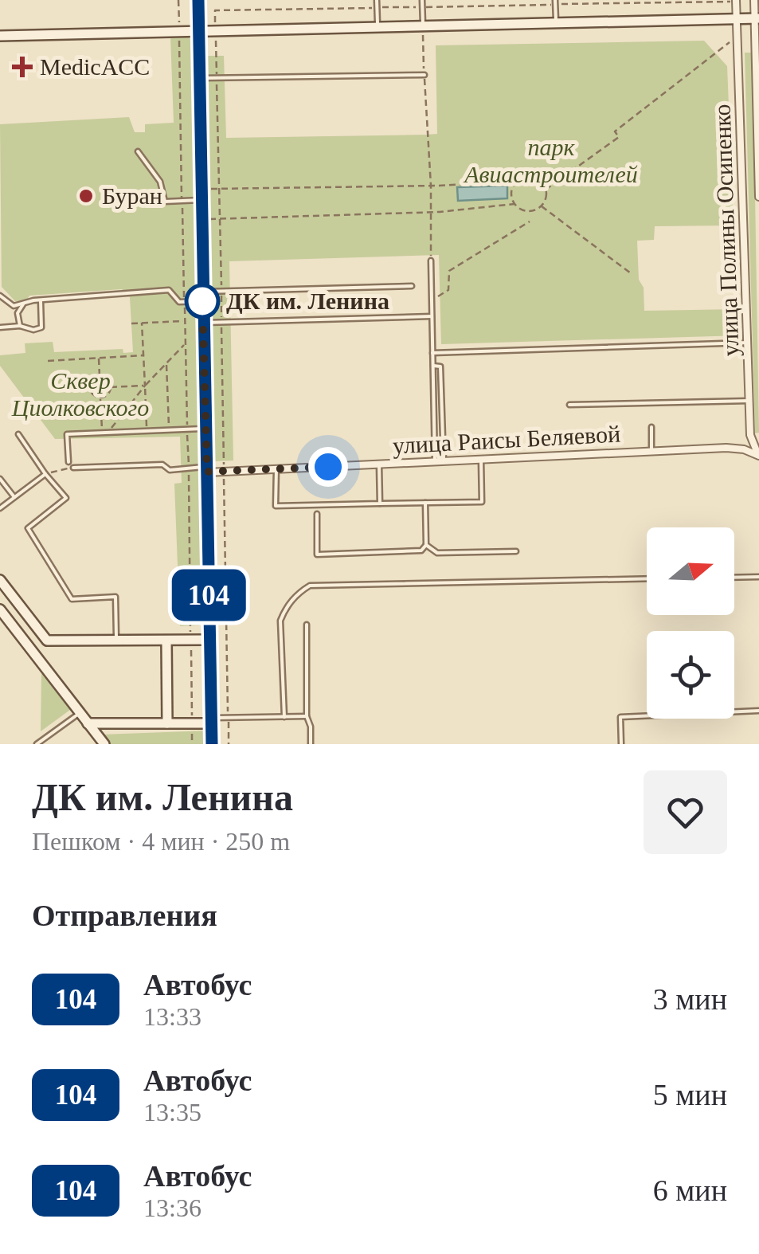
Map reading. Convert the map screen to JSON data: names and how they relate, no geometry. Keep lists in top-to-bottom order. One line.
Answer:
{"streets":{"street":["улица Полины Осипенко","улица Раисы Беляевой"]},"crossings":[["улица Полины Осипенко","улица Раисы Беляевой"]],"parks":["парк Авиастроителей","Сквер Циолковского"],"places":{"health":["MedicACC"],"other":["Буран","ДК им. Ленина"]},"lines":["bus line 104"],"north":"right","page":{"on_map":"104","heading":[["ДК им. Ленина","Пешком · 4 мин · 250 m"],"Отправления"],"list":[{"mark":"104","name":"Автобус","note":"13:33","value":"3 мин"},{"mark":"104","name":"Автобус","note":"13:35","value":"5 мин"},{"mark":"104","name":"Автобус","note":"13:36","value":"6 мин"}]}}
